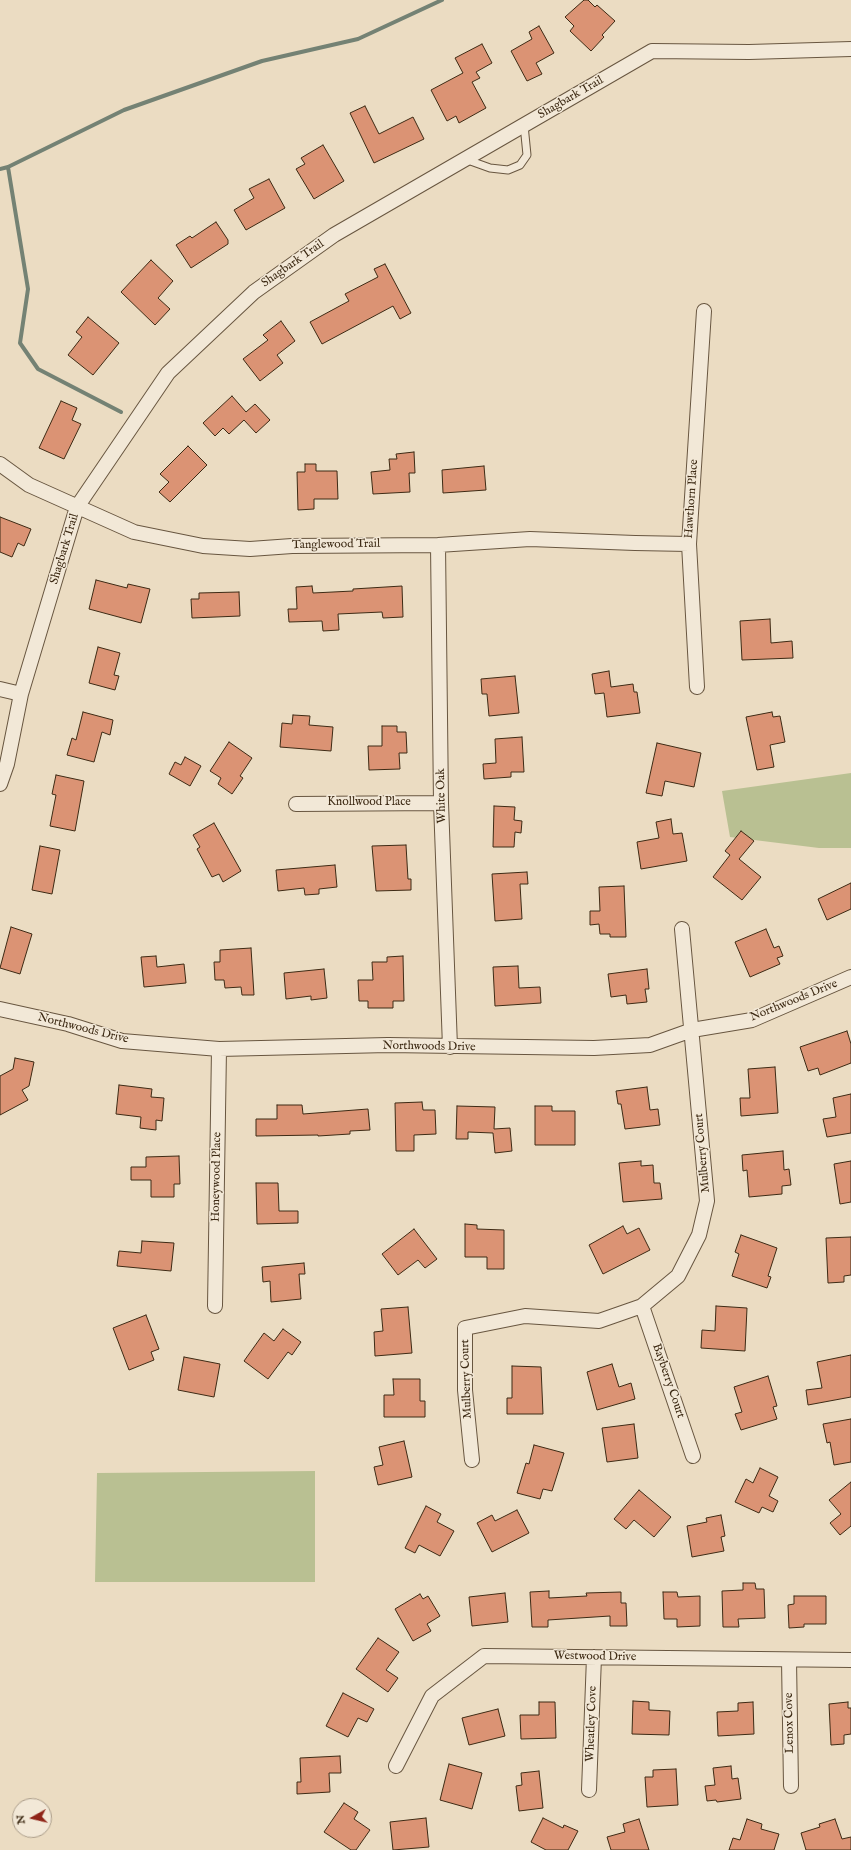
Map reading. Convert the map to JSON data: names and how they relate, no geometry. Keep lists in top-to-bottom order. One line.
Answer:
{"streets":{"street":["Shagbark Trail","Hawthorn Place","Tanglewood Trail","White Oak","Knollwood Place","Northwoods Drive","Mulberry Court","Honeywood Place","Bayberry Court","Westwood Drive","Lenox Cove","Wheatley Cove"]},"crossings":[["Shagbark Trail","Tanglewood Trail"],["Hawthorn Place","Tanglewood Trail"],["Tanglewood Trail","White Oak"],["White Oak","Knollwood Place"],["White Oak","Northwoods Drive"],["Northwoods Drive","Mulberry Court"],["Northwoods Drive","Honeywood Place"],["Mulberry Court","Bayberry Court"],["Westwood Drive","Lenox Cove"],["Westwood Drive","Wheatley Cove"]],"north":"left"}
